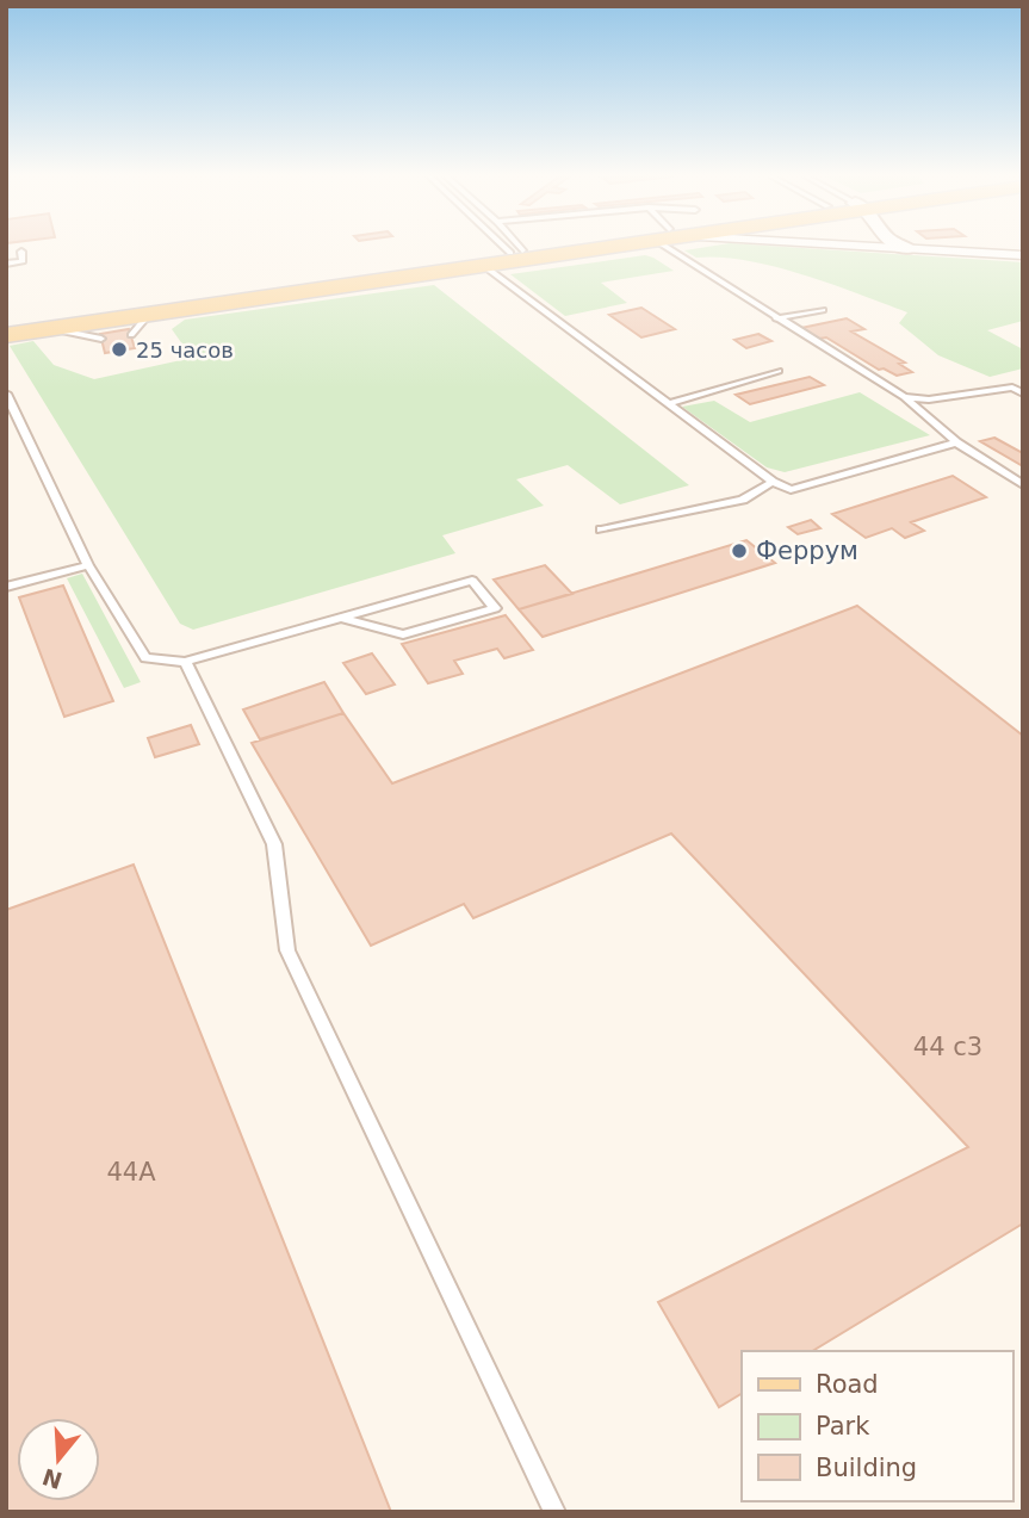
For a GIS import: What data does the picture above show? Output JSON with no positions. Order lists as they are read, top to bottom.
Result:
{
  "places": ["25 часов", "Феррум"],
  "house_numbers": ["44 с3", "44А"],
  "legend": ["Road", "Park", "Building"],
  "north": "bottom"
}
